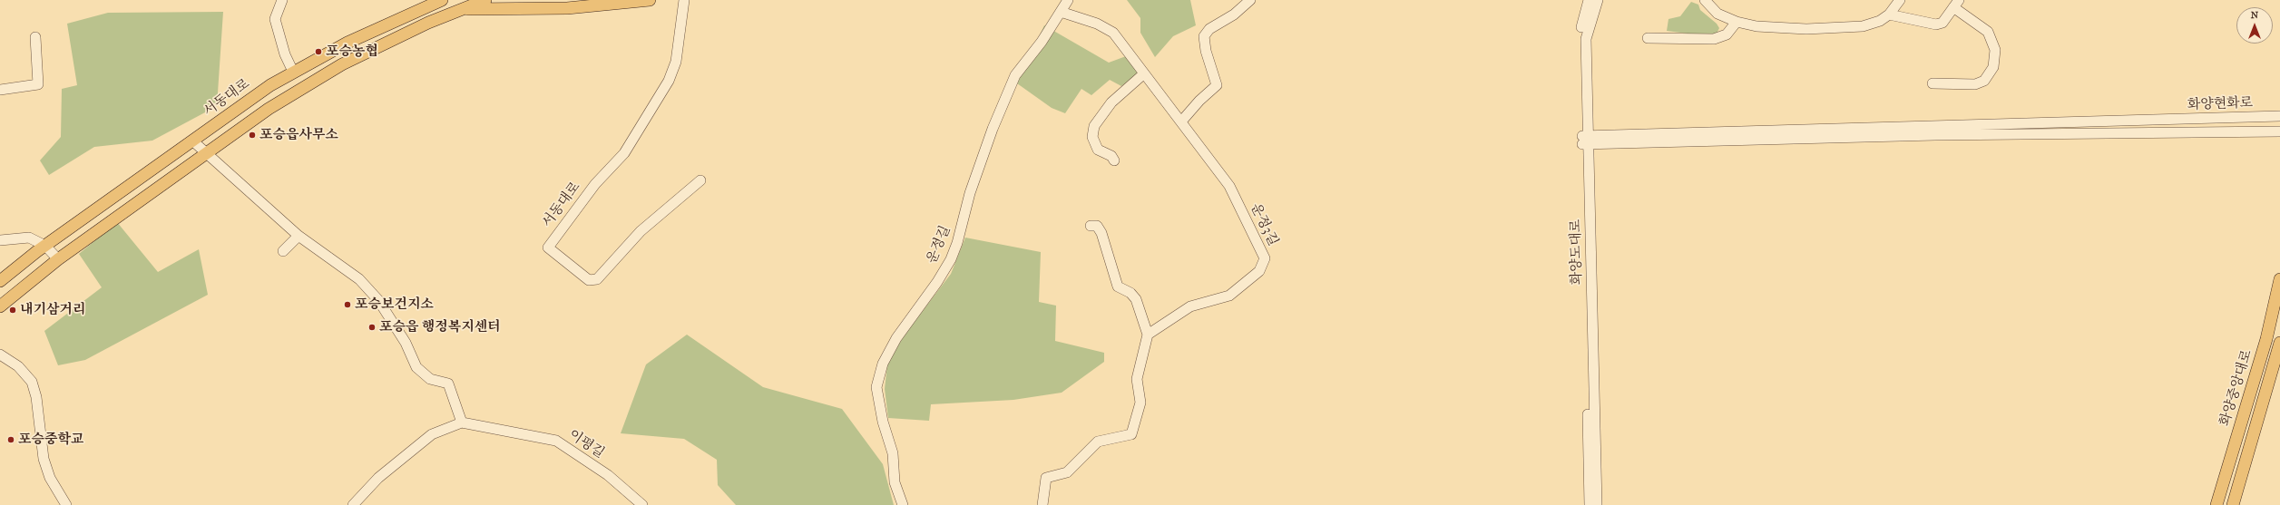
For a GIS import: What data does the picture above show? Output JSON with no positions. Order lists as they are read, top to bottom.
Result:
{
  "streets": {
    "main road": ["서동대로", "화양중앙대로"],
    "street": [
      "화양현화로",
      "운정3길",
      "운정길",
      "화양도대로",
      "이평길"
    ]
  },
  "crossings": [
    ["화양현화로", "화양도대로"],
    ["운정3길", "운정길"]
  ],
  "places": [
    "포승농협",
    "포승읍사무소",
    "포승보건지소",
    "내기삼거리",
    "포승읍 행정복지센터",
    "포승중학교"
  ],
  "north": "top"
}
